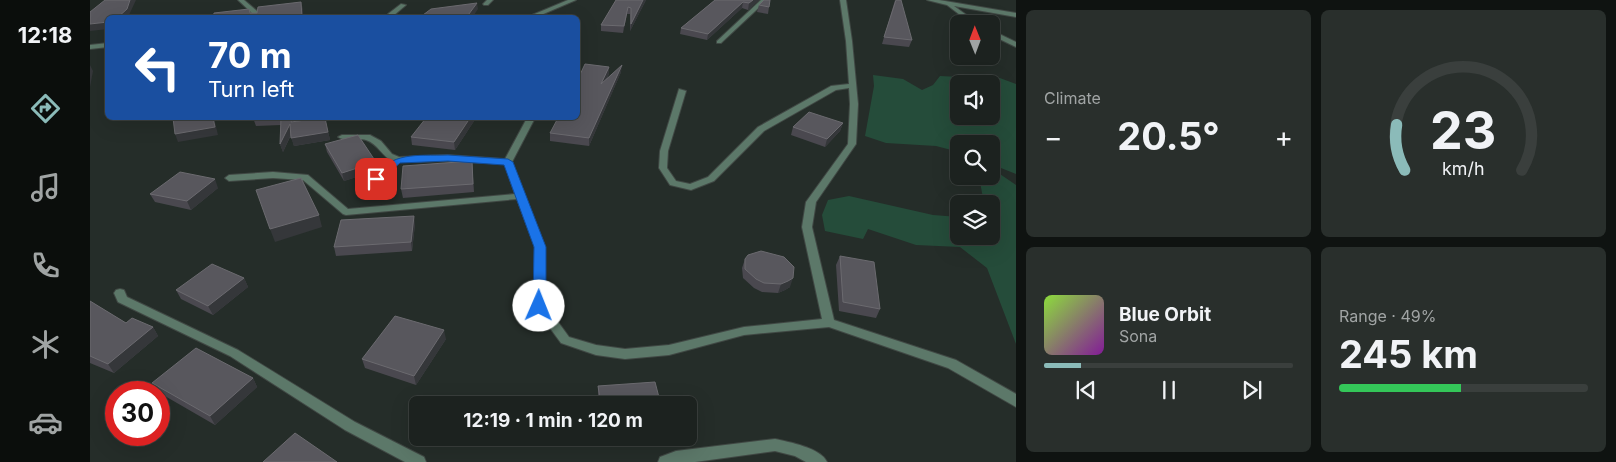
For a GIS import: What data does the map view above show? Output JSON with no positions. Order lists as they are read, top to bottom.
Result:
{
  "north": "top",
  "page": {
    "tabs": "12:18",
    "tile": [
      "Climate",
      ["Range · 49%", "245 km"]
    ],
    "turn": ["70 m", "Turn left"],
    "heat": ["−", "20.5°", "+"],
    "song": ["Blue Orbit", "Sona"],
    "limit": "30",
    "trip": "12:19 · 1 min · 120 m",
    "gauge": ["23", "km/h"]
  }
}
